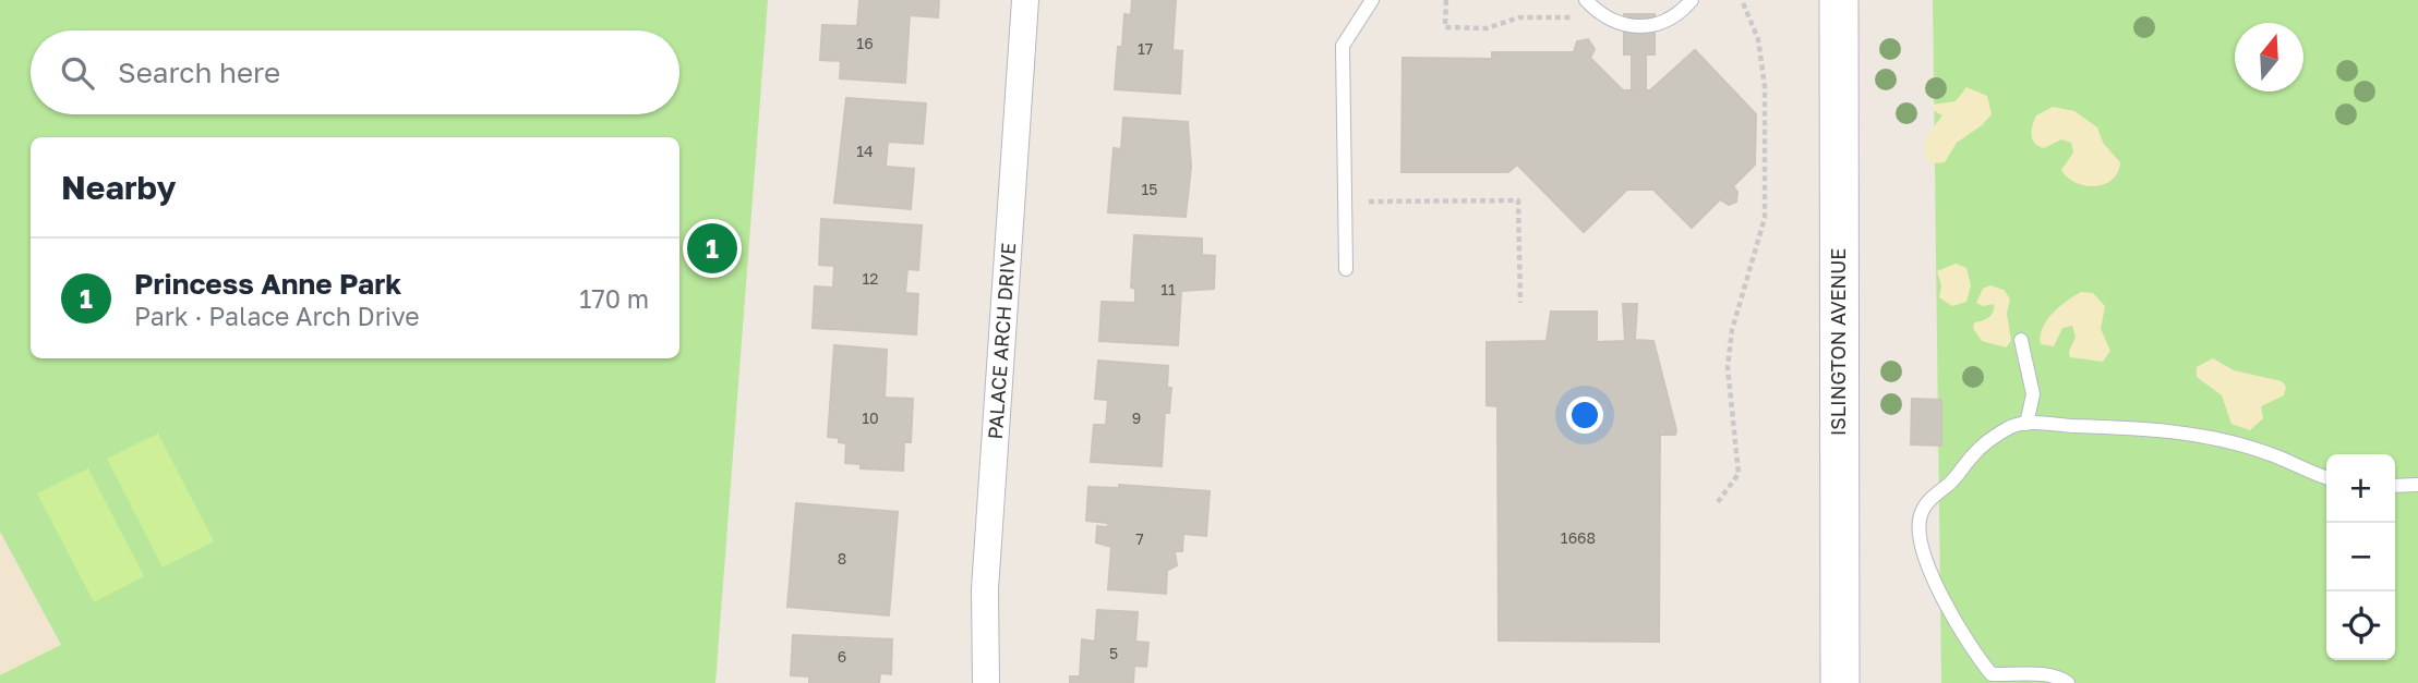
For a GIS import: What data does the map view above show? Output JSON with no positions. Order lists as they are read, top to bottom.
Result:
{
  "streets": {
    "main road": ["ISLINGTON AVENUE"],
    "street": ["PALACE ARCH DRIVE"]
  },
  "house_numbers": [
    "16",
    "17",
    "14",
    "15",
    "12",
    "11",
    "10",
    "9",
    "1668",
    "7",
    "8",
    "5",
    "6"
  ],
  "north": "top",
  "page": {
    "search": "Search here",
    "heading": "Nearby",
    "pins": "1",
    "list": [
      {
        "mark": "1",
        "name": "Princess Anne Park",
        "note": "Park · Palace Arch Drive",
        "value": "170 m"
      }
    ],
    "map_buttons": ["+", "−"]
  }
}
